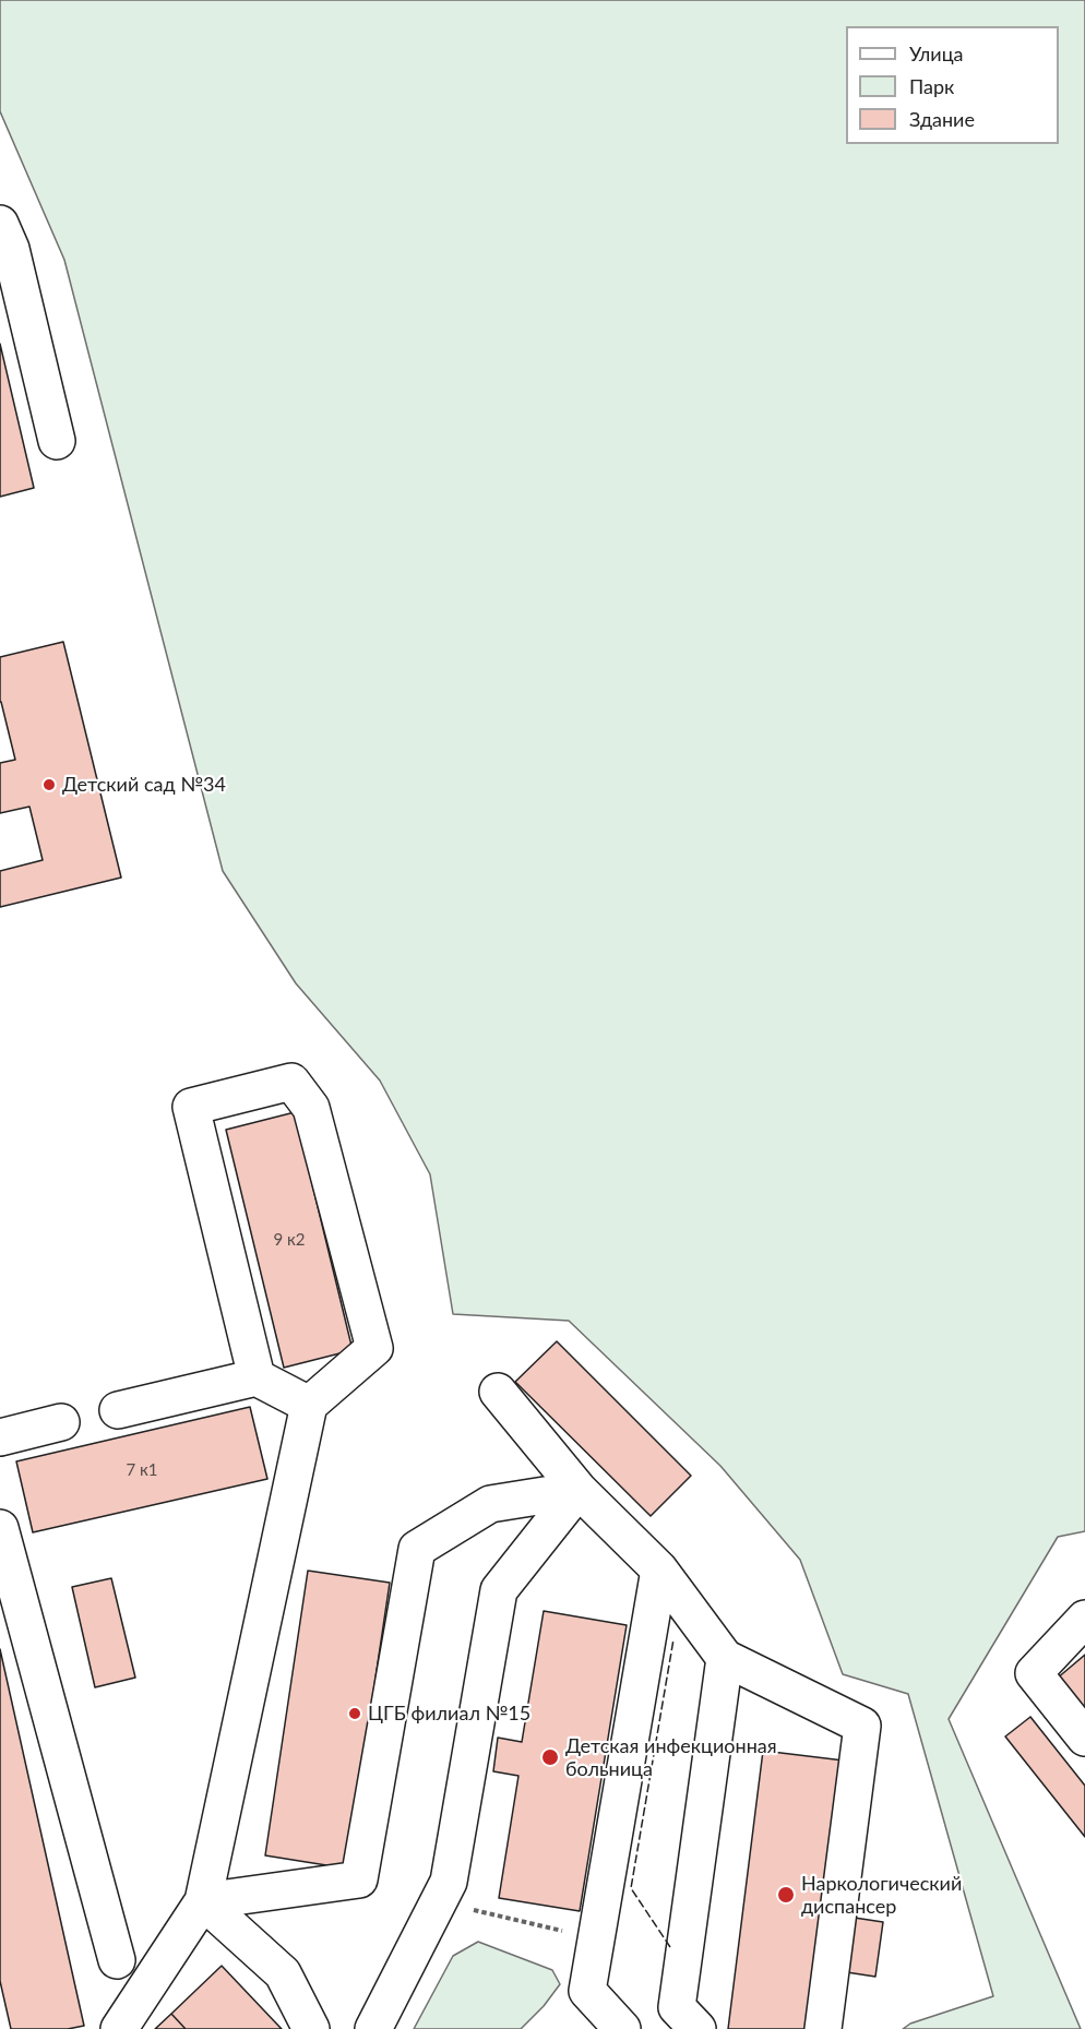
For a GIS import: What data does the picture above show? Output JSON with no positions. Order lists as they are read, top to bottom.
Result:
{
  "places": [
    "Детский сад №34",
    "ЦГБ филиал №15",
    "Детская инфекционная больница",
    "Наркологический диспансер"
  ],
  "house_numbers": ["9 к2", "7 к1"],
  "legend": ["Улица", "Парк", "Здание"]
}
